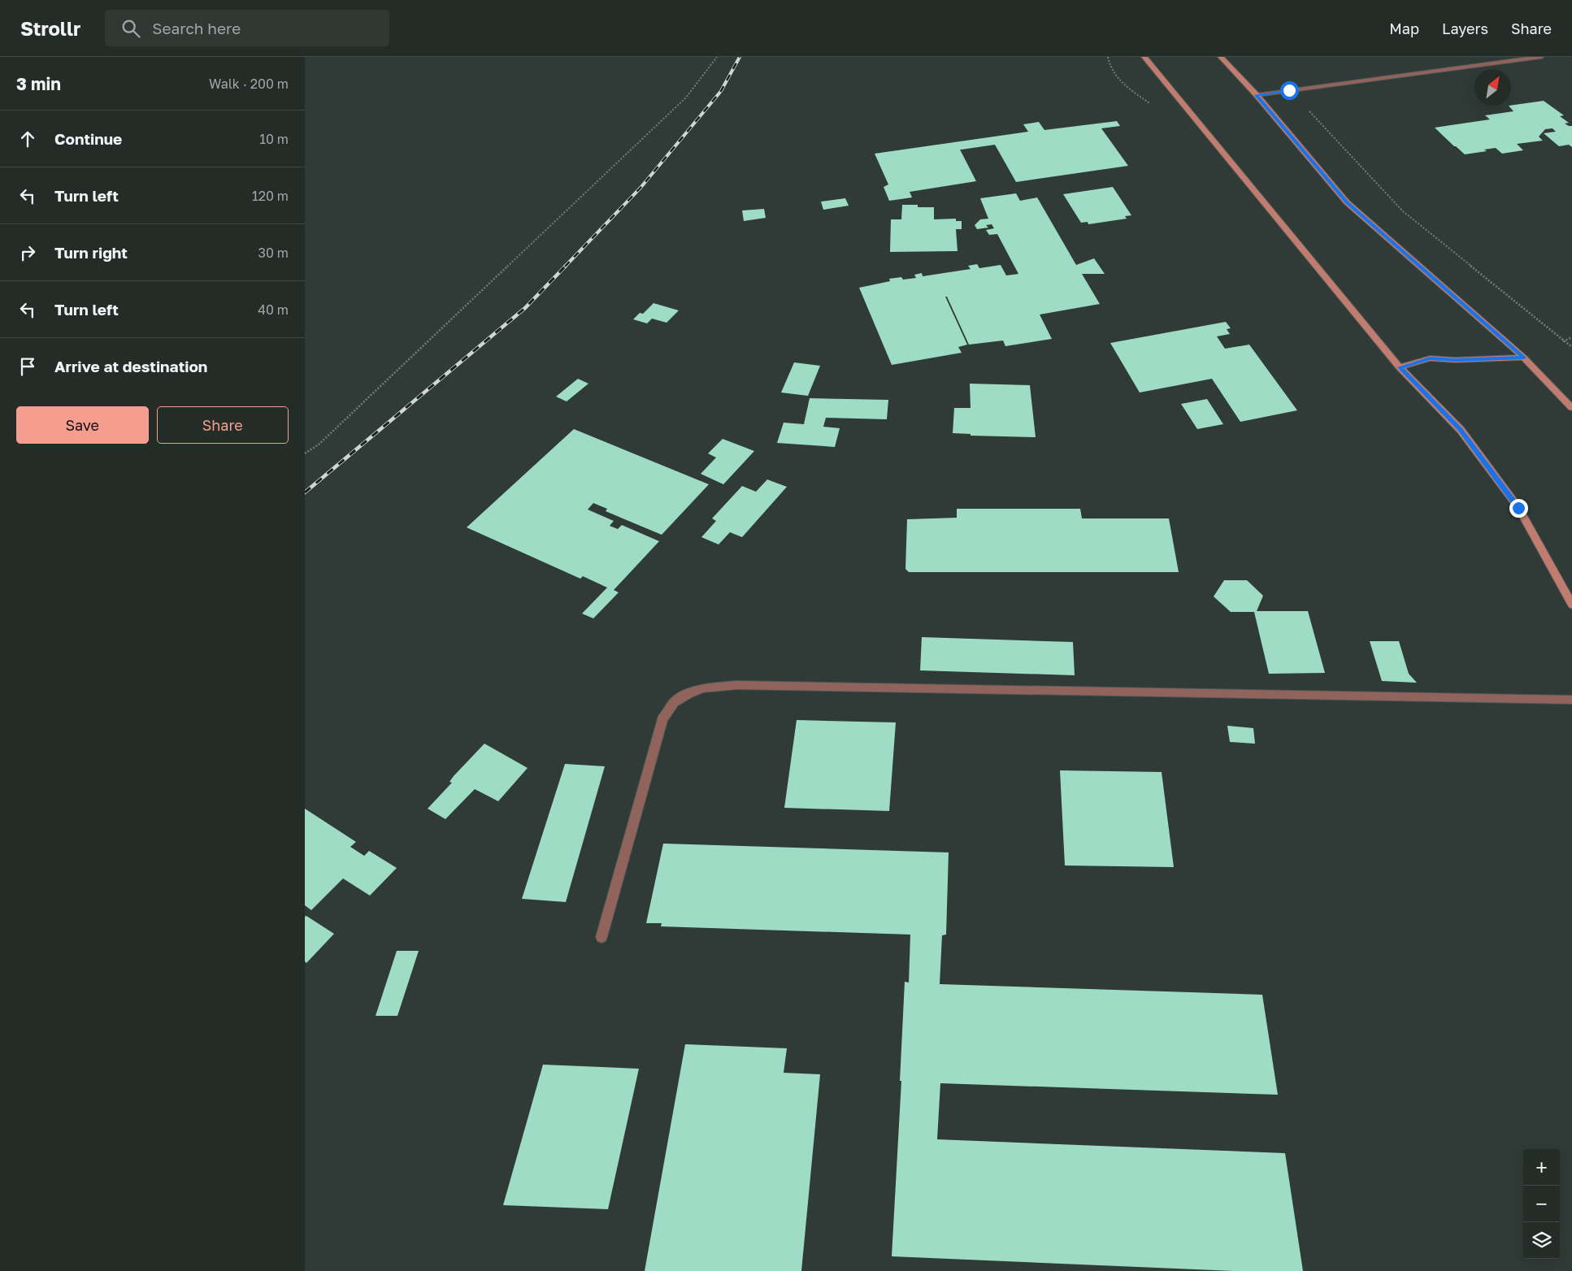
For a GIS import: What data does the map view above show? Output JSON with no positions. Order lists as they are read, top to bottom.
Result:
{
  "north": "top right",
  "page": {
    "header": "Strollr",
    "search": "Search here",
    "nav": ["Map", "Layers", "Share"],
    "heading": ["3 min", "Walk · 200 m"],
    "list": [
      ["Continue", "10 m"],
      ["Turn left", "120 m"],
      ["Turn right", "30 m"],
      ["Turn left", "40 m"],
      "Arrive at destination"
    ],
    "buttons": ["Save", "Share"],
    "map_buttons": ["+", "−"]
  }
}
